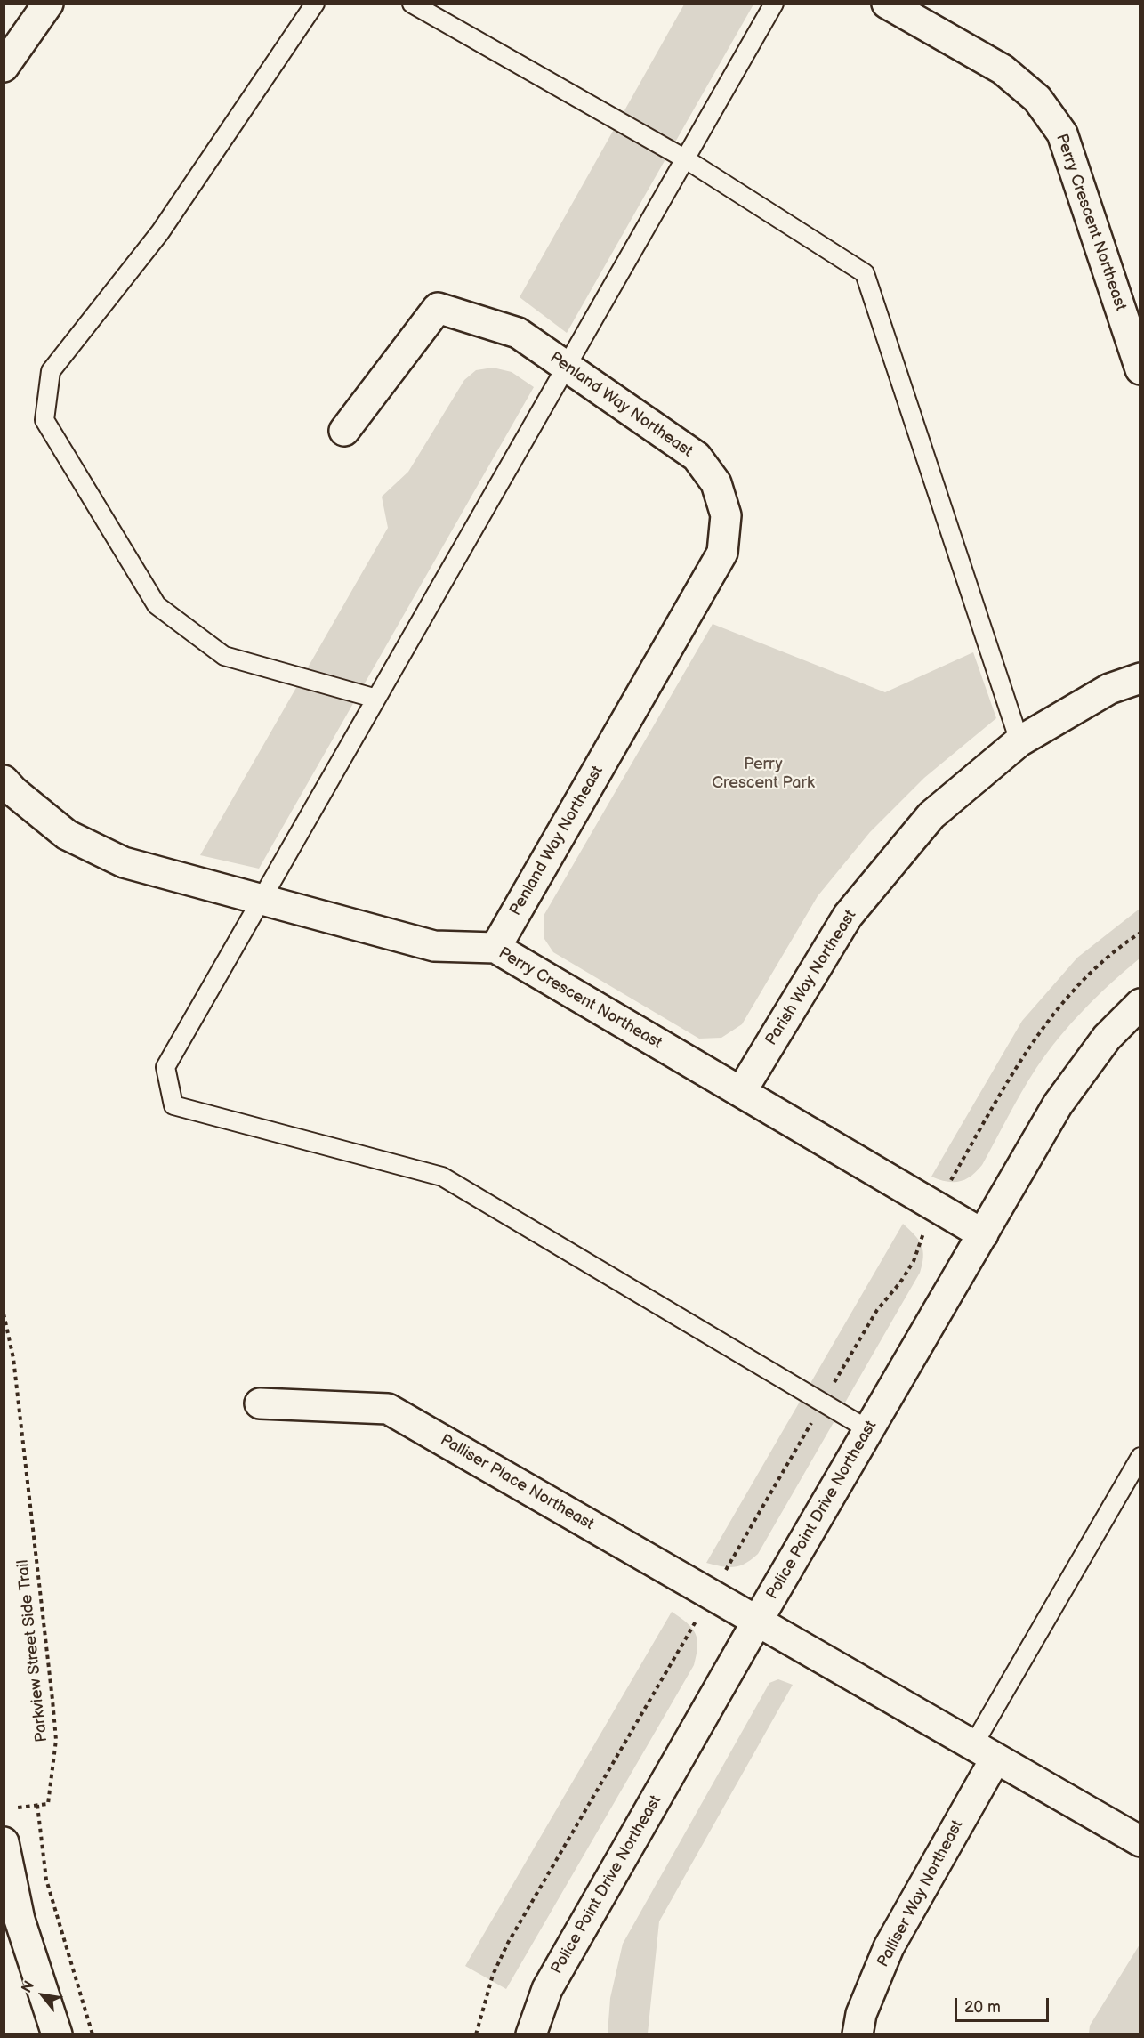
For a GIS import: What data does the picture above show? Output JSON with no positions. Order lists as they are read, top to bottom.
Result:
{
  "streets": {
    "street": [
      "Perry Crescent Northeast",
      "Penland Way Northeast",
      "Parish Way Northeast",
      "Palliser Place Northeast",
      "Police Point Drive Northeast",
      "Palliser Way Northeast"
    ],
    "path": ["Parkview Street Side Trail"]
  },
  "crossings": [
    ["Perry Crescent Northeast", "Penland Way Northeast"],
    ["Perry Crescent Northeast", "Parish Way Northeast"],
    ["Perry Crescent Northeast", "Police Point Drive Northeast"],
    ["Palliser Place Northeast", "Police Point Drive Northeast"]
  ],
  "parks": ["Perry Crescent Park"],
  "scale_bar": "20 m",
  "north": "top left"
}
